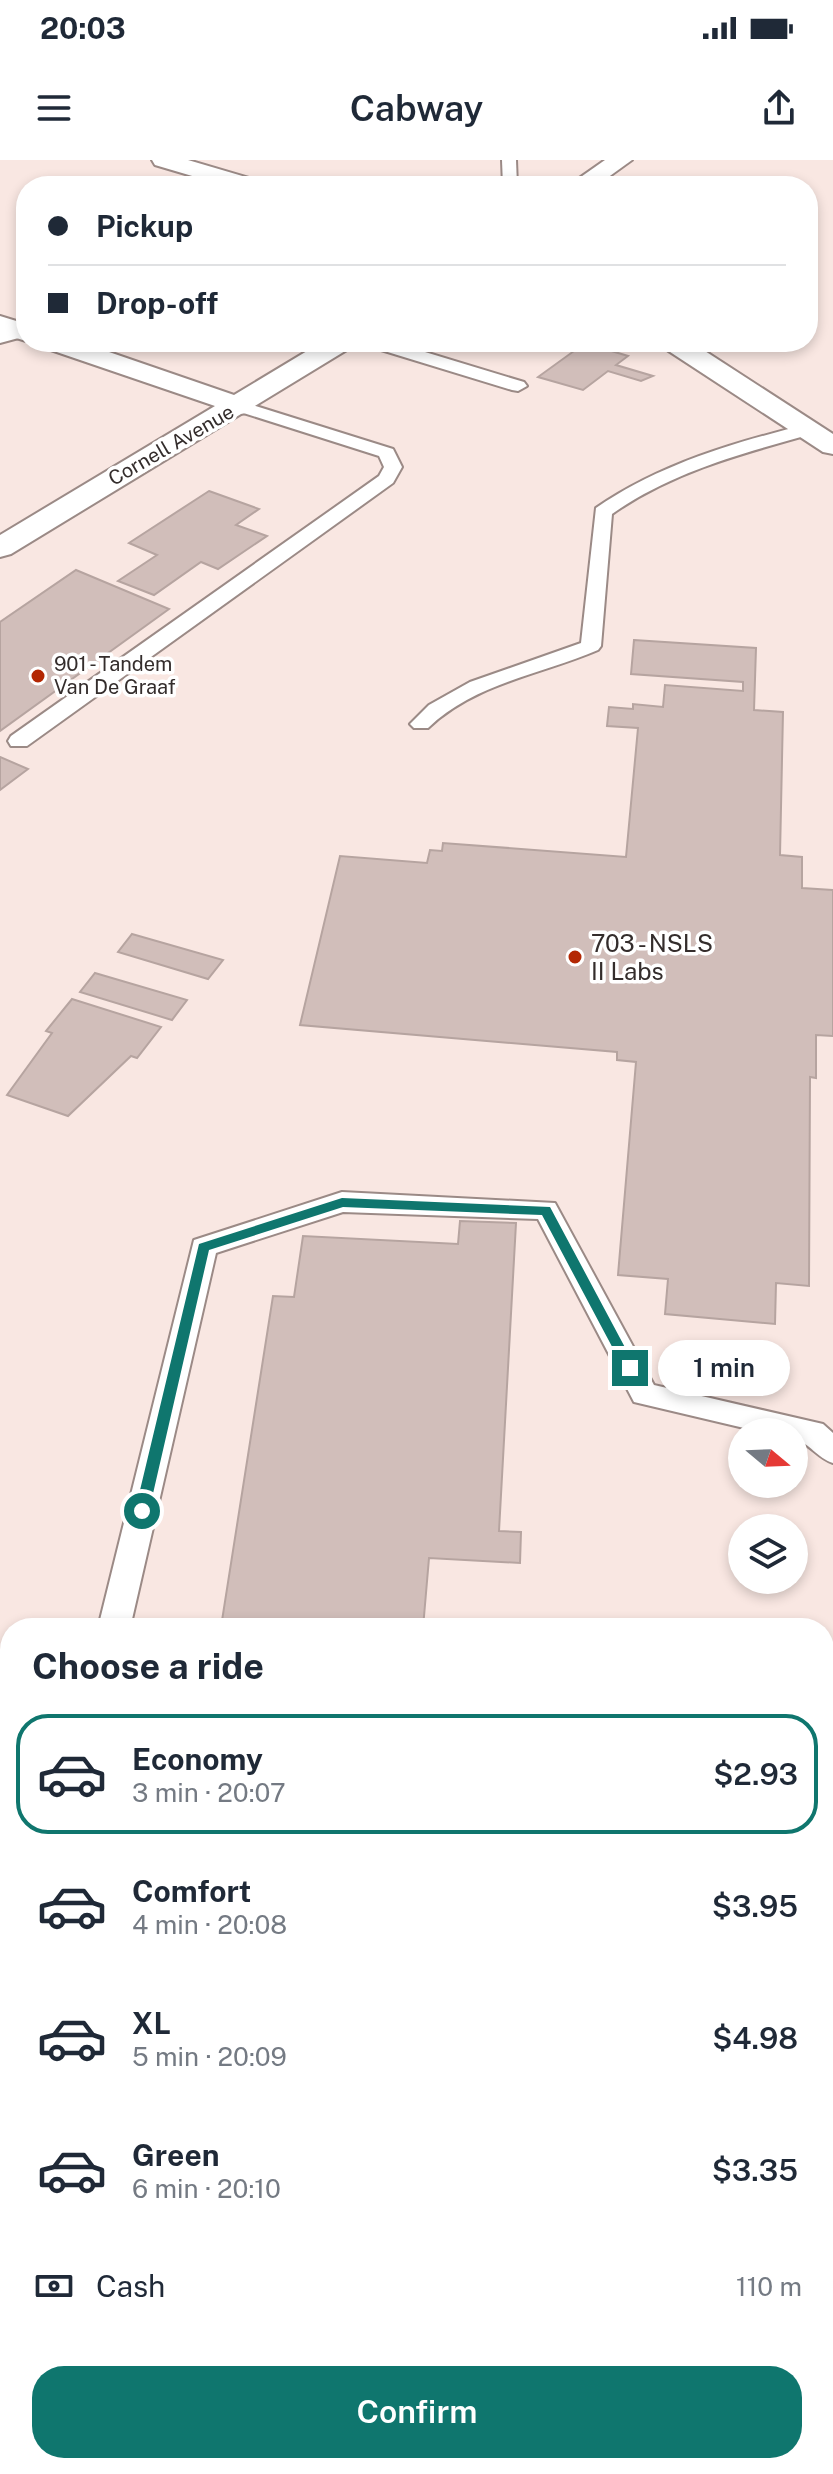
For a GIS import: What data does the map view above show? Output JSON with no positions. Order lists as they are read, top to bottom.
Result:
{
  "streets": {
    "street": ["Cornell Avenue"]
  },
  "places": ["901 - Tandem Van De Graaf", "703 - NSLS II Labs"],
  "north": "right",
  "page": {
    "status": "20:03",
    "header": "Cabway",
    "banner": ["Pickup", "Drop-off"],
    "bubble": "1 min",
    "heading": "Choose a ride",
    "list": [
      {
        "name": "Economy",
        "note": "3 min · 20:07",
        "value": "$2.93"
      },
      {
        "name": "Comfort",
        "note": "4 min · 20:08",
        "value": "$3.95"
      },
      {
        "name": "XL",
        "note": "5 min · 20:09",
        "value": "$4.98"
      },
      {
        "name": "Green",
        "note": "6 min · 20:10",
        "value": "$3.35"
      }
    ],
    "pay": ["Cash", "110 m"],
    "buttons": "Confirm"
  }
}
